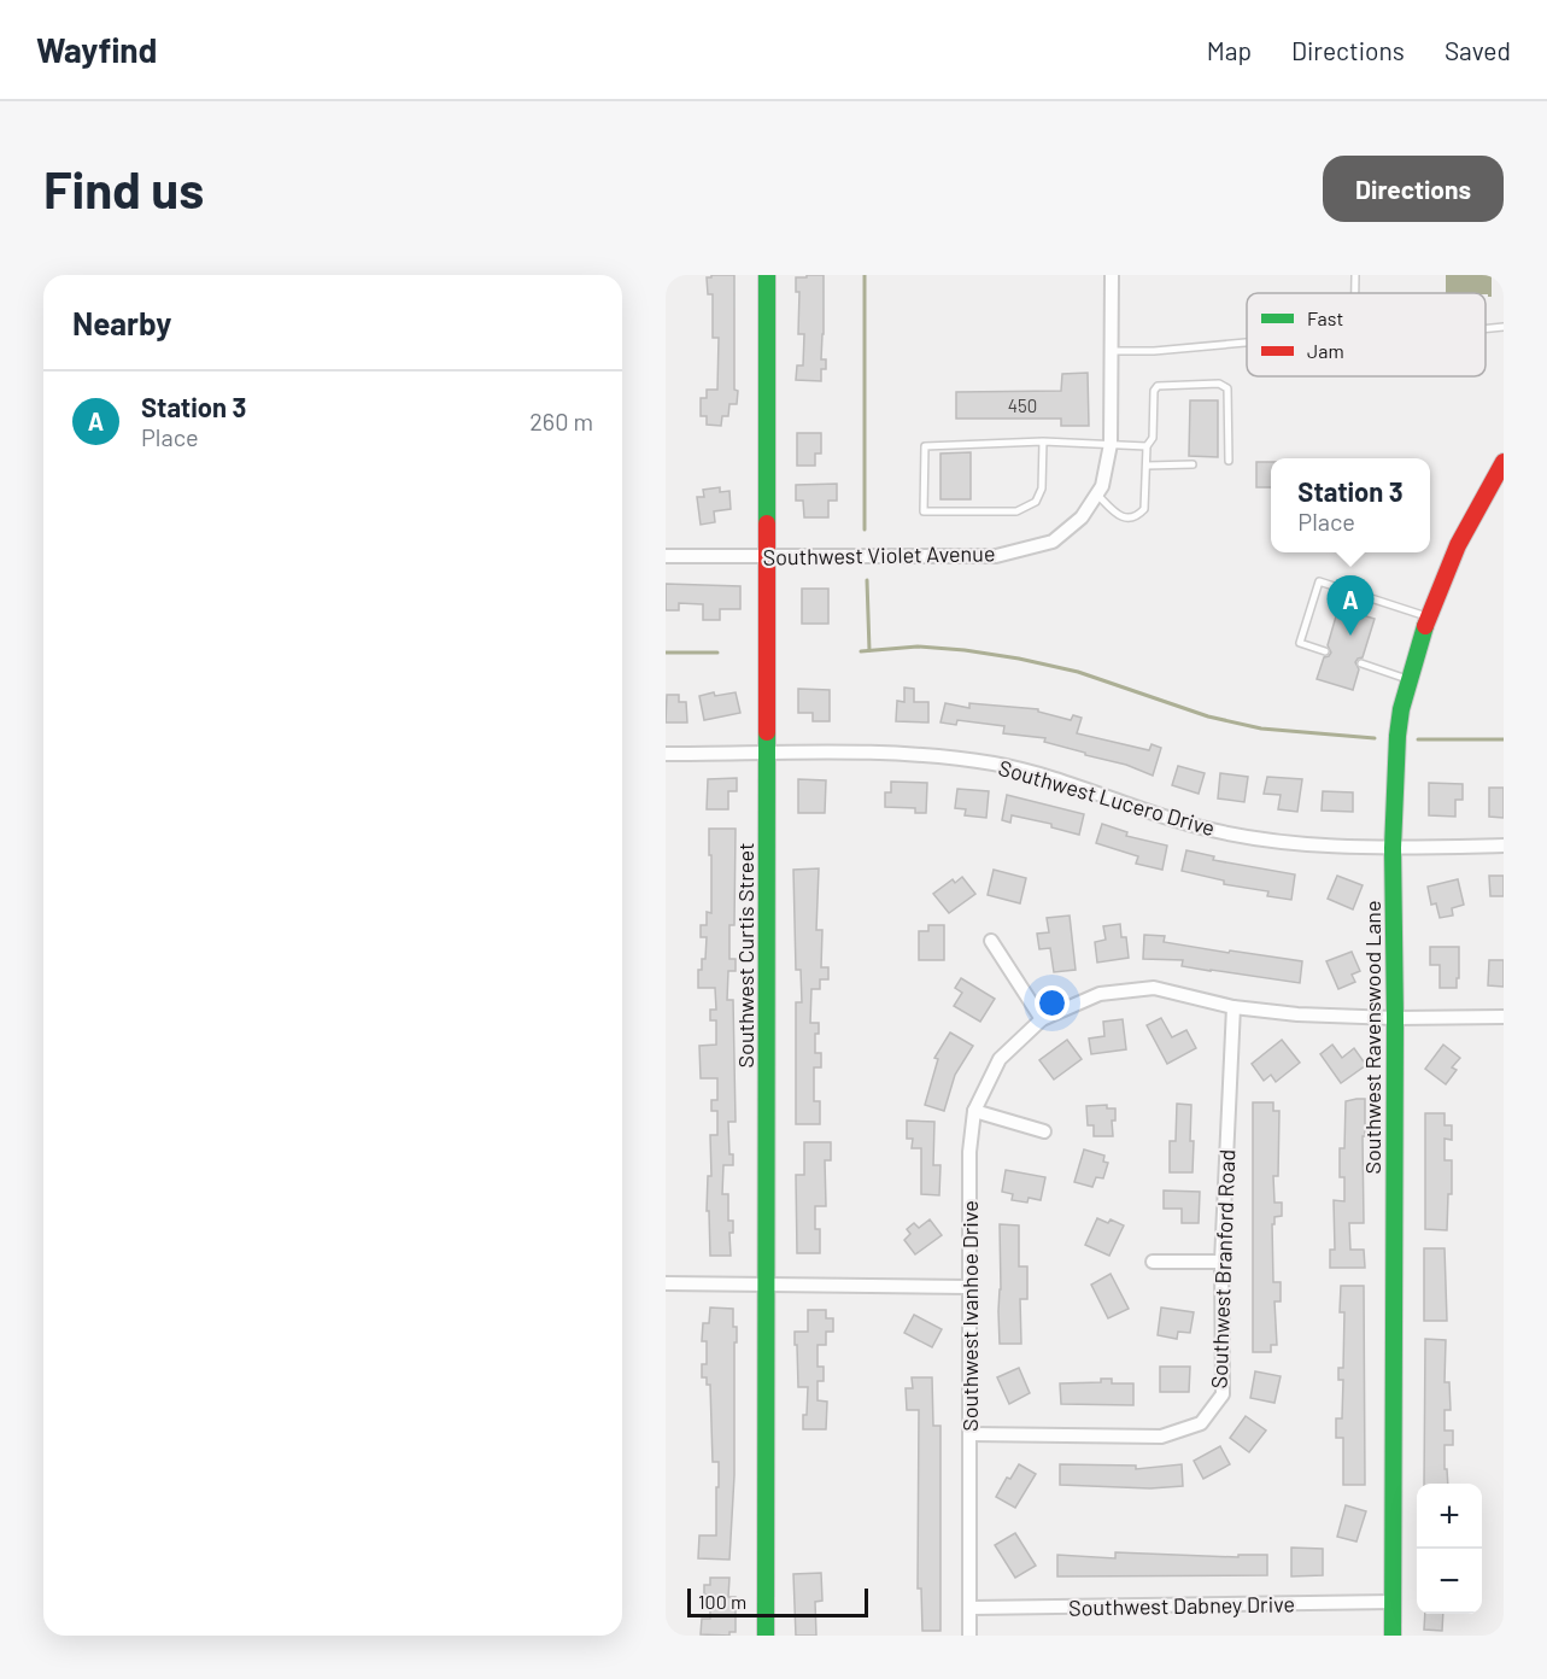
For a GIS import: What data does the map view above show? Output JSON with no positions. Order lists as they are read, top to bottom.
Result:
{
  "streets": {
    "street": [
      "Southwest Violet Avenue",
      "Southwest Lucero Drive",
      "Southwest Curtis Street",
      "Southwest Ravenswood Lane",
      "Southwest Branford Road",
      "Southwest Ivanhoe Drive",
      "Southwest Dabney Drive"
    ]
  },
  "crossings": [
    ["Southwest Violet Avenue", "Southwest Curtis Street"],
    ["Southwest Lucero Drive", "Southwest Curtis Street"],
    ["Southwest Lucero Drive", "Southwest Ravenswood Lane"],
    ["Southwest Ravenswood Lane", "Southwest Ivanhoe Drive"],
    ["Southwest Ravenswood Lane", "Southwest Dabney Drive"],
    ["Southwest Branford Road", "Southwest Ivanhoe Drive"],
    ["Southwest Ivanhoe Drive", "Southwest Dabney Drive"]
  ],
  "house_numbers": ["450"],
  "legend": ["Fast", "Jam"],
  "scale_bar": "100 m",
  "page": {
    "header": "Wayfind",
    "nav": ["Map", "Directions", "Saved"],
    "buttons": "Directions",
    "title": "Find us",
    "heading": "Nearby",
    "list": [
      {
        "mark": "A",
        "name": "Station 3",
        "note": "Place",
        "value": "260 m"
      }
    ],
    "popup": ["Station 3", "Place"],
    "pins": "A",
    "map_buttons": ["+", "−"],
    "scale": "100 m"
  }
}
